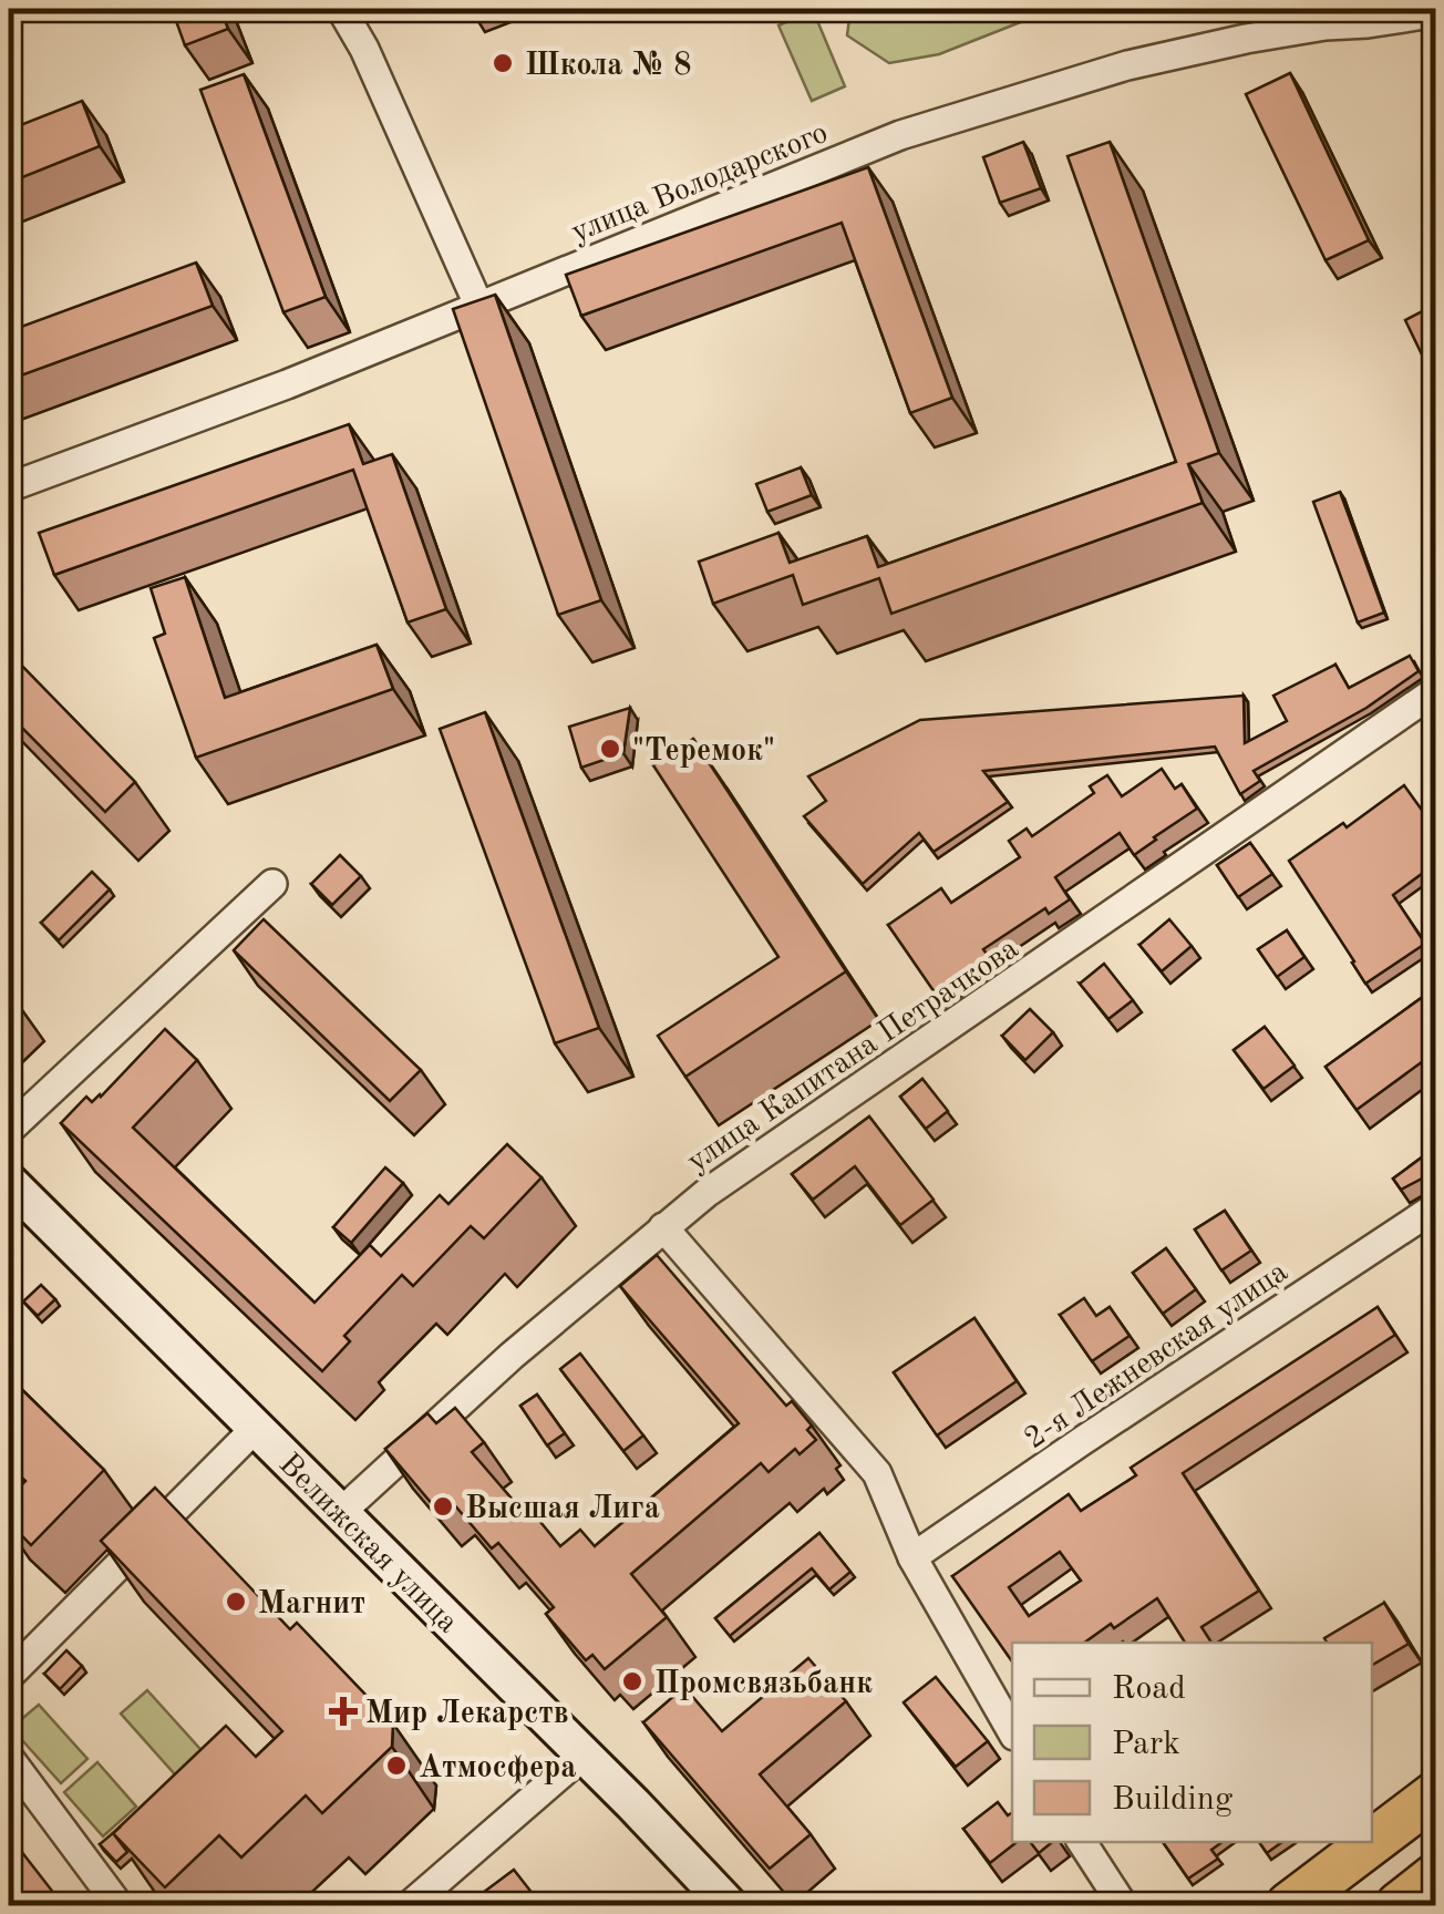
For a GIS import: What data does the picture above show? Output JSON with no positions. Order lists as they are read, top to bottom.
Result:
{
  "streets": {
    "main road": ["Велижская улица"],
    "street": ["улица Володарского", "улица Капитана Петрачкова", "2-я Лежневская улица"]
  },
  "crossings": [
    ["улица Капитана Петрачкова", "Велижская улица"]
  ],
  "places": {
    "other": [
      "Школа № 8",
      "\"Теремок\"",
      "Высшая Лига",
      "Магнит",
      "Промсвязьбанк",
      "Атмосфера"
    ],
    "health": ["Мир Лекарств"]
  },
  "legend": ["Road", "Park", "Building"]
}
